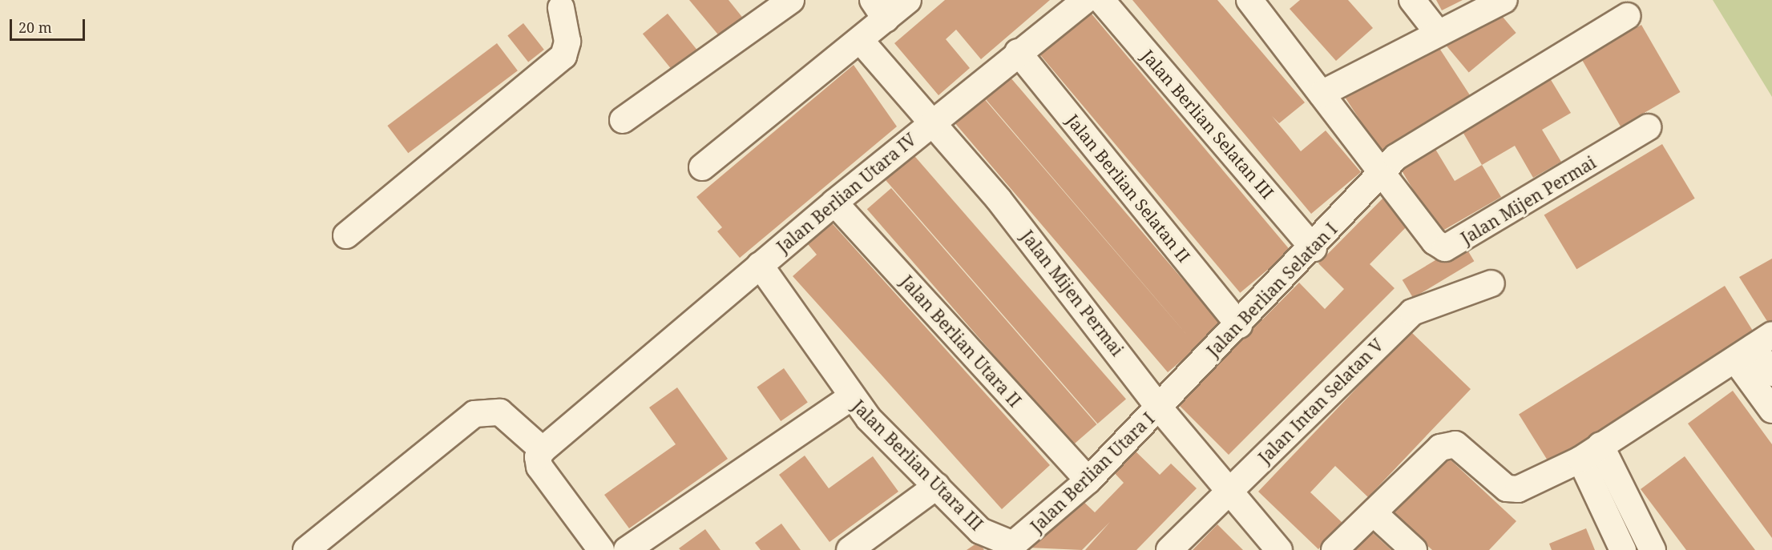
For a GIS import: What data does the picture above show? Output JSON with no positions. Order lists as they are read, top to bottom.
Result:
{
  "streets": {
    "street": [
      "Jalan Berlian Selatan III",
      "Jalan Berlian Selatan II",
      "Jalan Berlian Utara IV",
      "Jalan Mijen Permai",
      "Jalan Berlian Selatan I",
      "Jalan Berlian Utara II",
      "Jalan Intan Selatan V",
      "Jalan Berlian Utara III",
      "Jalan Berlian Utara I"
    ]
  },
  "crossings": [
    ["Jalan Berlian Selatan III", "Jalan Berlian Selatan I"],
    ["Jalan Berlian Selatan II", "Jalan Berlian Utara IV"],
    ["Jalan Berlian Selatan II", "Jalan Berlian Selatan I"],
    ["Jalan Berlian Utara IV", "Jalan Mijen Permai"],
    ["Jalan Berlian Utara IV", "Jalan Berlian Utara II"],
    ["Jalan Berlian Utara IV", "Jalan Berlian Utara III"],
    ["Jalan Mijen Permai", "Jalan Berlian Selatan I"],
    ["Jalan Mijen Permai", "Jalan Intan Selatan V"],
    ["Jalan Mijen Permai", "Jalan Berlian Utara I"],
    ["Jalan Berlian Selatan I", "Jalan Berlian Utara I"],
    ["Jalan Berlian Utara II", "Jalan Berlian Utara I"],
    ["Jalan Berlian Utara III", "Jalan Berlian Utara I"]
  ],
  "scale_bar": "20 m"
}
